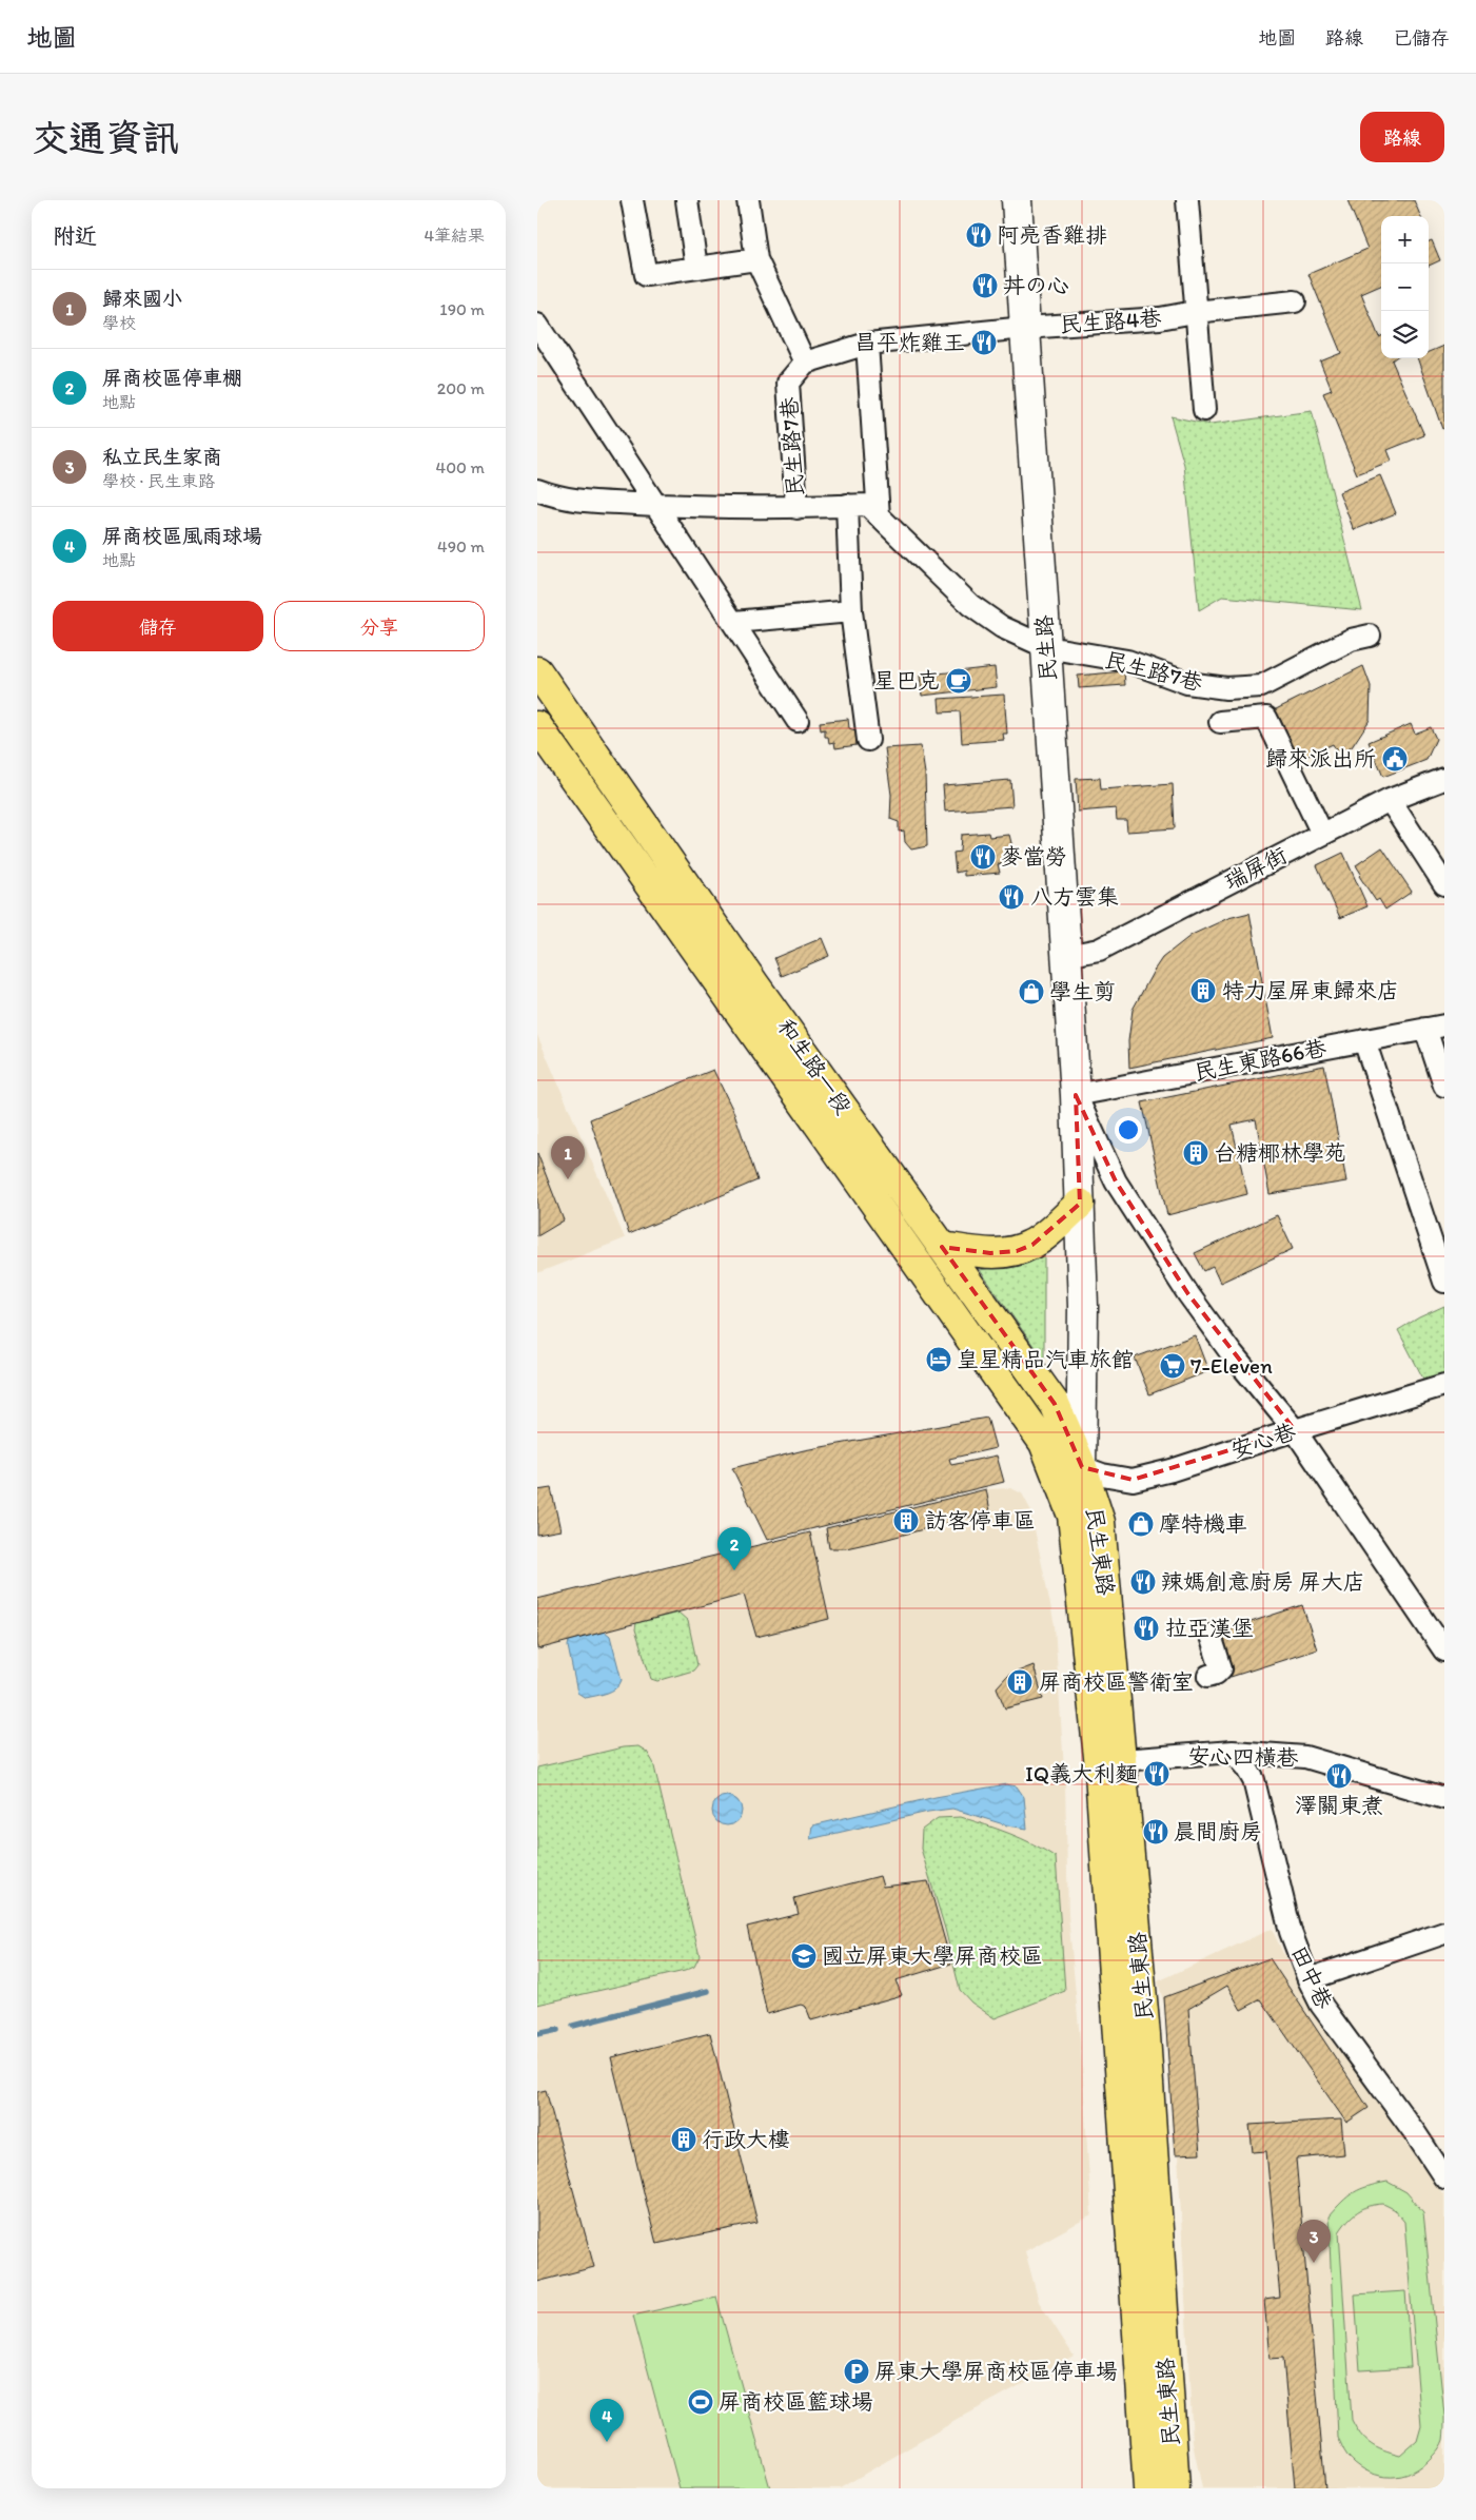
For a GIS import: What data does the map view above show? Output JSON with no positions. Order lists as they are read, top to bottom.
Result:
{
  "streets": {
    "main road": ["和生路一段", "民生東路"],
    "street": [
      "民生路4巷",
      "民生路7巷",
      "民生路",
      "瑞屏街",
      "民生東路66巷",
      "安心巷",
      "安心四橫巷",
      "田中巷"
    ]
  },
  "crossings": [
    ["民生路4巷", "民生路"],
    ["民生路7巷", "民生路"],
    ["民生路", "瑞屏街"],
    ["民生路", "民生東路66巷"],
    ["民生路", "民生東路"],
    ["民生東路66巷", "民生東路"],
    ["和生路一段", "安心巷"],
    ["和生路一段", "民生東路"],
    ["安心巷", "民生東路"],
    ["民生東路", "安心四橫巷"],
    ["安心四橫巷", "田中巷"]
  ],
  "places": {
    "restaurant": [
      "阿亮香雞排",
      "丼の心",
      "昌平炸雞王",
      "麥當勞",
      "八方雲集",
      "辣媽創意廚房 屏大店",
      "拉亞漢堡",
      "IQ義大利麵",
      "澤關東煮",
      "晨間廚房"
    ],
    "cafe": ["星巴克"],
    "public building": ["歸來派出所"],
    "building": [
      "特力屋屏東歸來店",
      "台糖椰林學苑",
      "訪客停車區",
      "屏商校區警衛室",
      "行政大樓"
    ],
    "shop": ["學生剪", "摩特機車"],
    "hotel": ["皇星精品汽車旅館"],
    "supermarket": ["7-Eleven"],
    "school or university": ["國立屏東大學屏商校區"],
    "parking": ["屏東大學屏商校區停車場"],
    "sports": ["屏商校區籃球場"]
  },
  "page": {
    "header": "地圖",
    "nav": ["地圖", "路線", "已儲存"],
    "buttons": [
      "路線",
      ["儲存", "分享"]
    ],
    "title": "交通資訊",
    "heading": ["附近", "4筆結果"],
    "map_buttons": ["+", "−"],
    "list": [
      {
        "mark": "1",
        "name": "歸來國小",
        "note": "學校",
        "value": "190 m"
      },
      {
        "mark": "2",
        "name": "屏商校區停車棚",
        "note": "地點",
        "value": "200 m"
      },
      {
        "mark": "3",
        "name": "私立民生家商",
        "note": "學校 · 民生東路",
        "value": "400 m"
      },
      {
        "mark": "4",
        "name": "屏商校區風雨球場",
        "note": "地點",
        "value": "490 m"
      }
    ],
    "pins": [
      "1",
      "2",
      "3",
      "4"
    ]
  }
}
